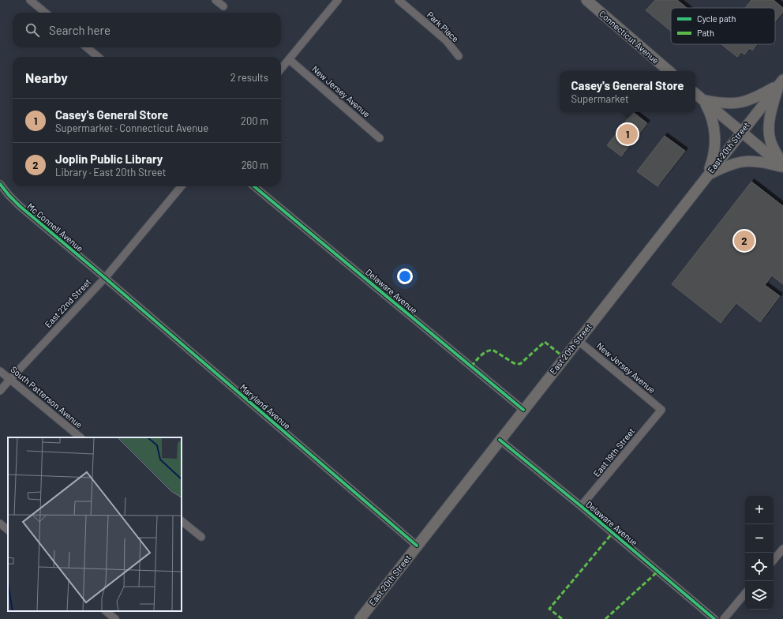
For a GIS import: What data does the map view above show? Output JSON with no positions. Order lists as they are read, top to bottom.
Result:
{
  "streets": {
    "main road": ["Connecticut Avenue", "East 20th Street"],
    "street": [
      "Park Place",
      "New Jersey Avenue",
      "Mc Connell Avenue",
      "Delaware Avenue",
      "East 22nd Street",
      "South Patterson Avenue",
      "Maryland Avenue",
      "East 19th Street"
    ]
  },
  "crossings": [
    ["New Jersey Avenue", "East 20th Street"],
    ["New Jersey Avenue", "East 19th Street"],
    ["East 20th Street", "Delaware Avenue"],
    ["East 20th Street", "Maryland Avenue"],
    ["Mc Connell Avenue", "East 22nd Street"],
    ["Mc Connell Avenue", "Maryland Avenue"],
    ["Delaware Avenue", "East 19th Street"],
    ["East 22nd Street", "South Patterson Avenue"],
    ["East 22nd Street", "Maryland Avenue"]
  ],
  "legend": ["Cycle path", "Path"],
  "page": {
    "search": "Search here",
    "heading": ["Nearby", "2 results"],
    "popup": ["Casey's General Store", "Supermarket"],
    "list": [
      {
        "mark": "1",
        "name": "Casey's General Store",
        "note": "Supermarket · Connecticut Avenue",
        "value": "200 m"
      },
      {
        "mark": "2",
        "name": "Joplin Public Library",
        "note": "Library · East 20th Street",
        "value": "260 m"
      }
    ],
    "pins": ["1", "2"],
    "map_buttons": ["+", "−"]
  }
}
